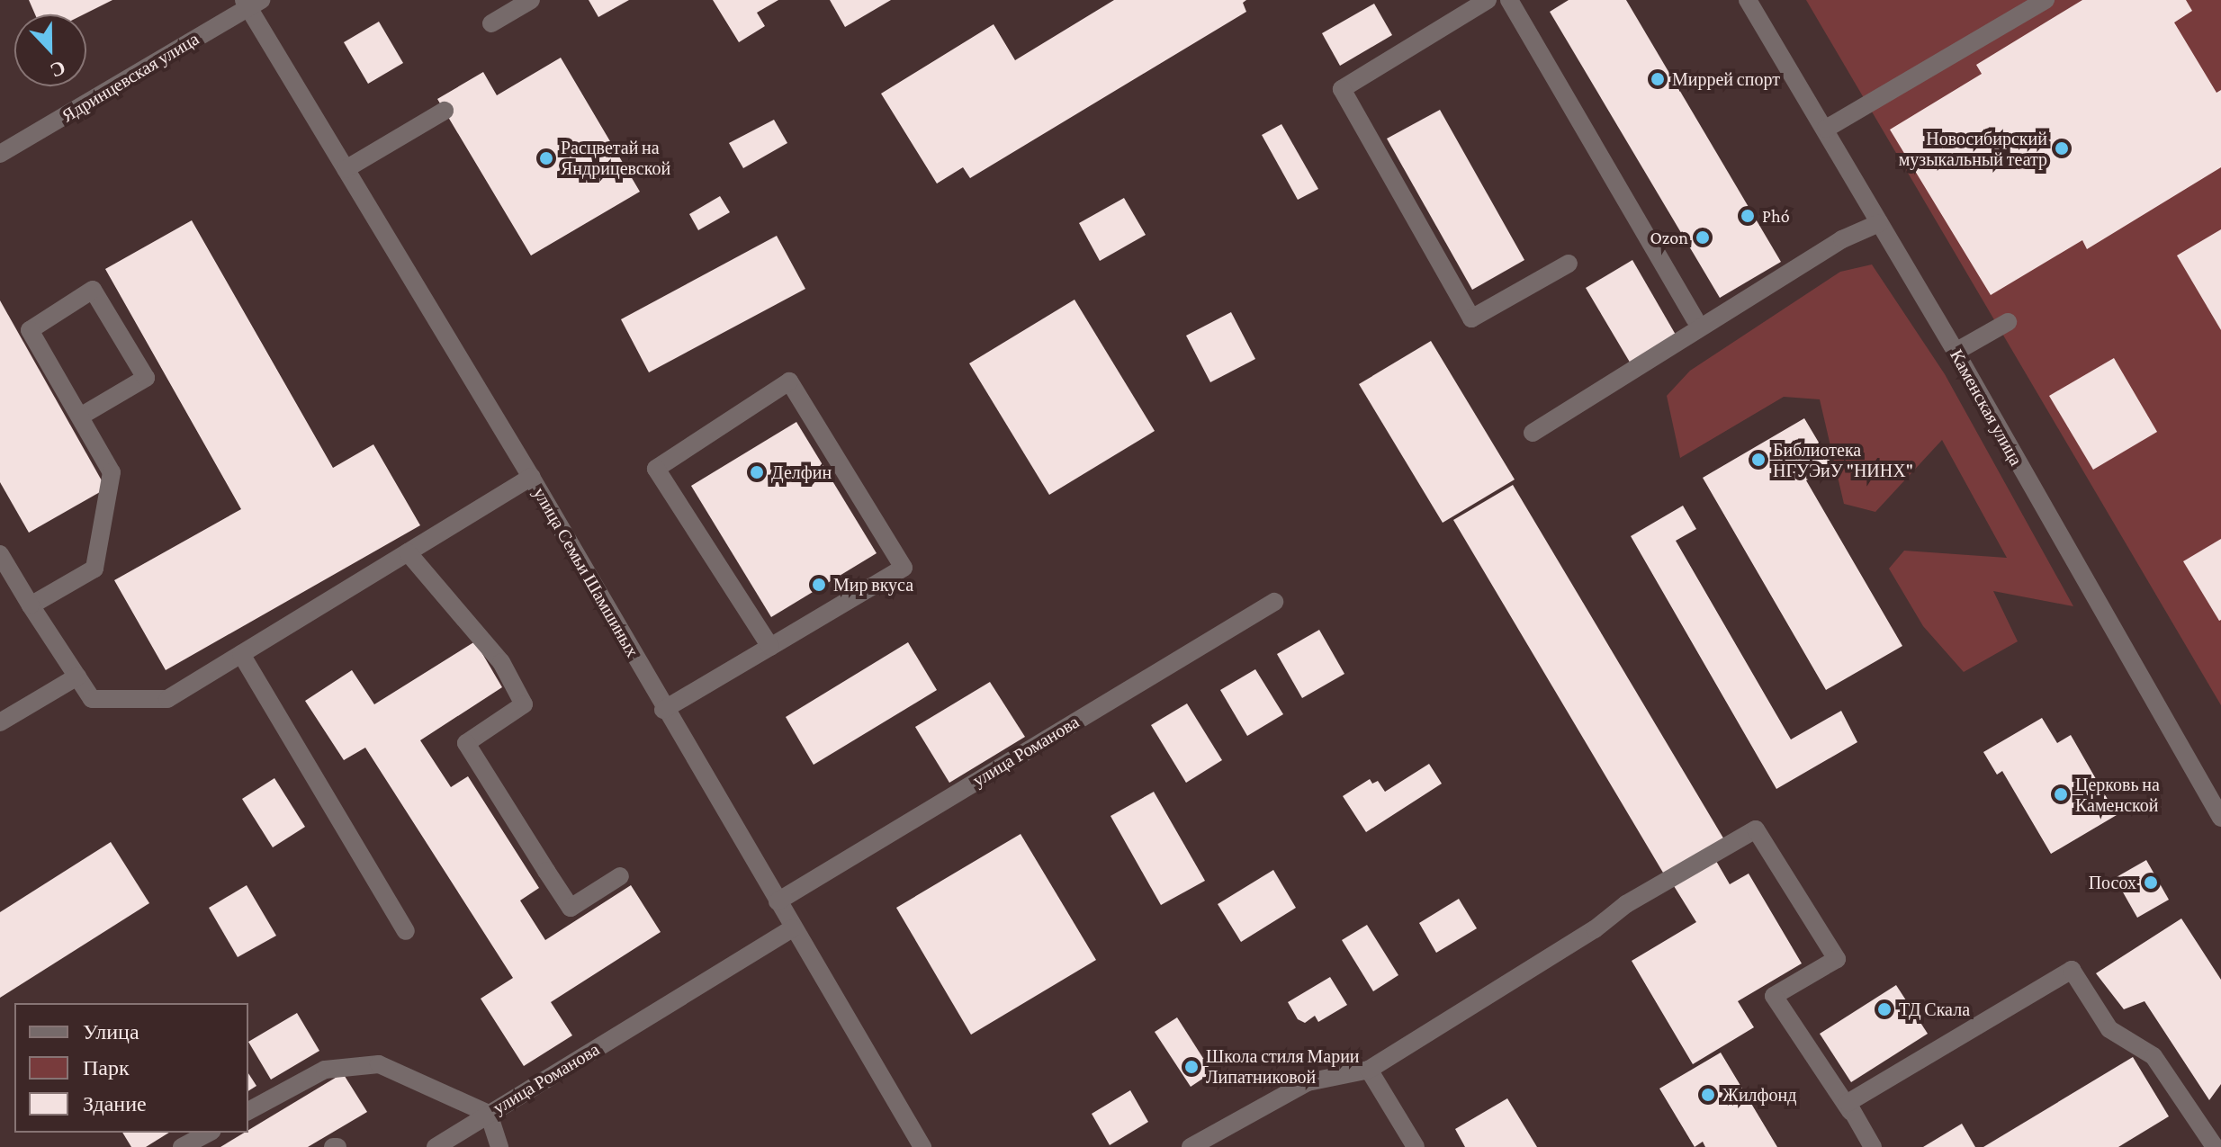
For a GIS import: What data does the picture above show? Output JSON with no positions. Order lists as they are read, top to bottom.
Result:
{
  "streets": {
    "street": [
      "Ядринцевская улица",
      "Каменская улица",
      "улица Семьи Шамшиных",
      "улица Романова"
    ]
  },
  "crossings": [
    ["Ядринцевская улица", "улица Семьи Шамшиных"],
    ["улица Семьи Шамшиных", "улица Романова"]
  ],
  "places": [
    "Миррей спорт",
    "Новосибирский музыкальный театр",
    "Расцветай на Яндрицевской",
    "Phó",
    "Ozon",
    "Библиотека НГУЭиУ \"НИНХ\"",
    "Делфин",
    "Мир вкуса",
    "Церковь на Каменской",
    "Посох",
    "ТД Скала",
    "Школа стиля Марии Липатниковой",
    "Жилфонд"
  ],
  "legend": ["Улица", "Парк", "Здание"],
  "north": "bottom"
}
